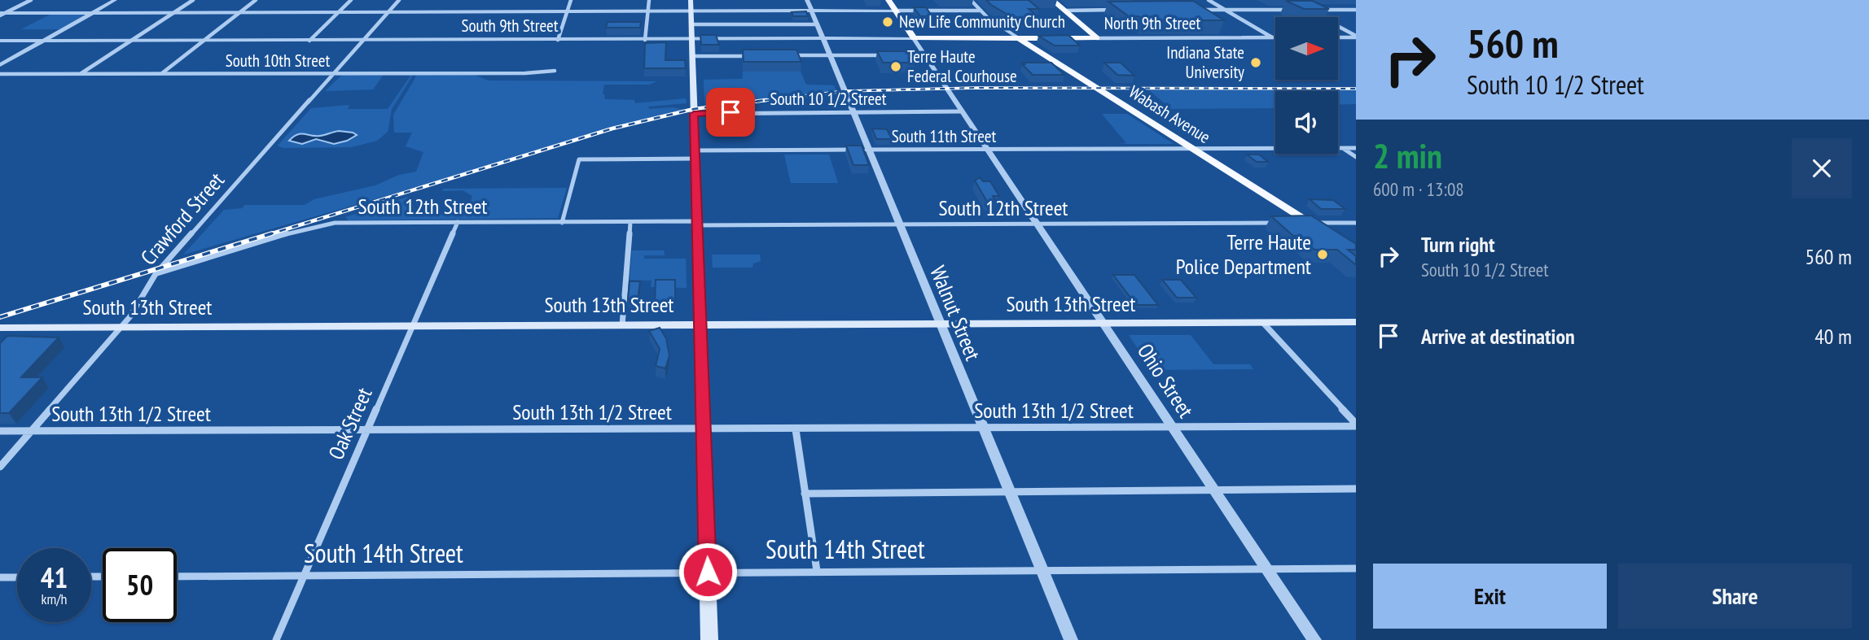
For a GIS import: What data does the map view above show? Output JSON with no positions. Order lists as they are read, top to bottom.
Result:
{
  "streets": {
    "main road": [
      "North 9th Street",
      "South 9th Street",
      "Wabash Avenue",
      "South 13th Street",
      "Ohio Street"
    ],
    "street": [
      "South 10th Street",
      "South 10 1/2 Street",
      "South 11th Street",
      "South 12th Street",
      "Crawford Street",
      "Walnut Street",
      "South 13th 1/2 Street",
      "Oak Street",
      "South 14th Street"
    ]
  },
  "crossings": [
    ["North 9th Street", "South 9th Street"],
    ["North 9th Street", "Wabash Avenue"],
    ["South 9th Street", "Wabash Avenue"],
    ["South 9th Street", "Crawford Street"],
    ["South 9th Street", "Walnut Street"],
    ["South 9th Street", "Ohio Street"],
    ["South 10th Street", "Crawford Street"],
    ["South 10 1/2 Street", "Walnut Street"],
    ["South 10 1/2 Street", "Ohio Street"],
    ["Wabash Avenue", "South 11th Street"],
    ["South 11th Street", "South 12th Street"],
    ["South 11th Street", "Walnut Street"],
    ["South 11th Street", "Ohio Street"],
    ["South 12th Street", "Crawford Street"],
    ["South 12th Street", "Walnut Street"],
    ["South 12th Street", "Ohio Street"],
    ["South 12th Street", "Oak Street"],
    ["Crawford Street", "South 13th Street"],
    ["Crawford Street", "South 13th 1/2 Street"],
    ["South 13th Street", "Walnut Street"],
    ["South 13th Street", "Ohio Street"],
    ["South 13th Street", "Oak Street"],
    ["Walnut Street", "South 13th 1/2 Street"],
    ["Walnut Street", "South 14th Street"],
    ["Ohio Street", "South 13th 1/2 Street"],
    ["Ohio Street", "South 14th Street"],
    ["South 13th 1/2 Street", "Oak Street"],
    ["Oak Street", "South 14th Street"]
  ],
  "places": [
    "New Life Community Church",
    "Indiana State University",
    "Terre Haute Federal Courhouse",
    "Terre Haute Police Department"
  ],
  "north": "right",
  "page": {
    "turn": ["560 m", "South 10 1/2 Street"],
    "heading": ["2 min", "600 m · 13:08"],
    "list": [
      {
        "name": "Turn right",
        "note": "South 10 1/2 Street",
        "value": "560 m"
      },
      {
        "name": "Arrive at destination",
        "value": "40 m"
      }
    ],
    "speed": "41 km/h",
    "limit": "50",
    "buttons": ["Exit", "Share"]
  }
}
